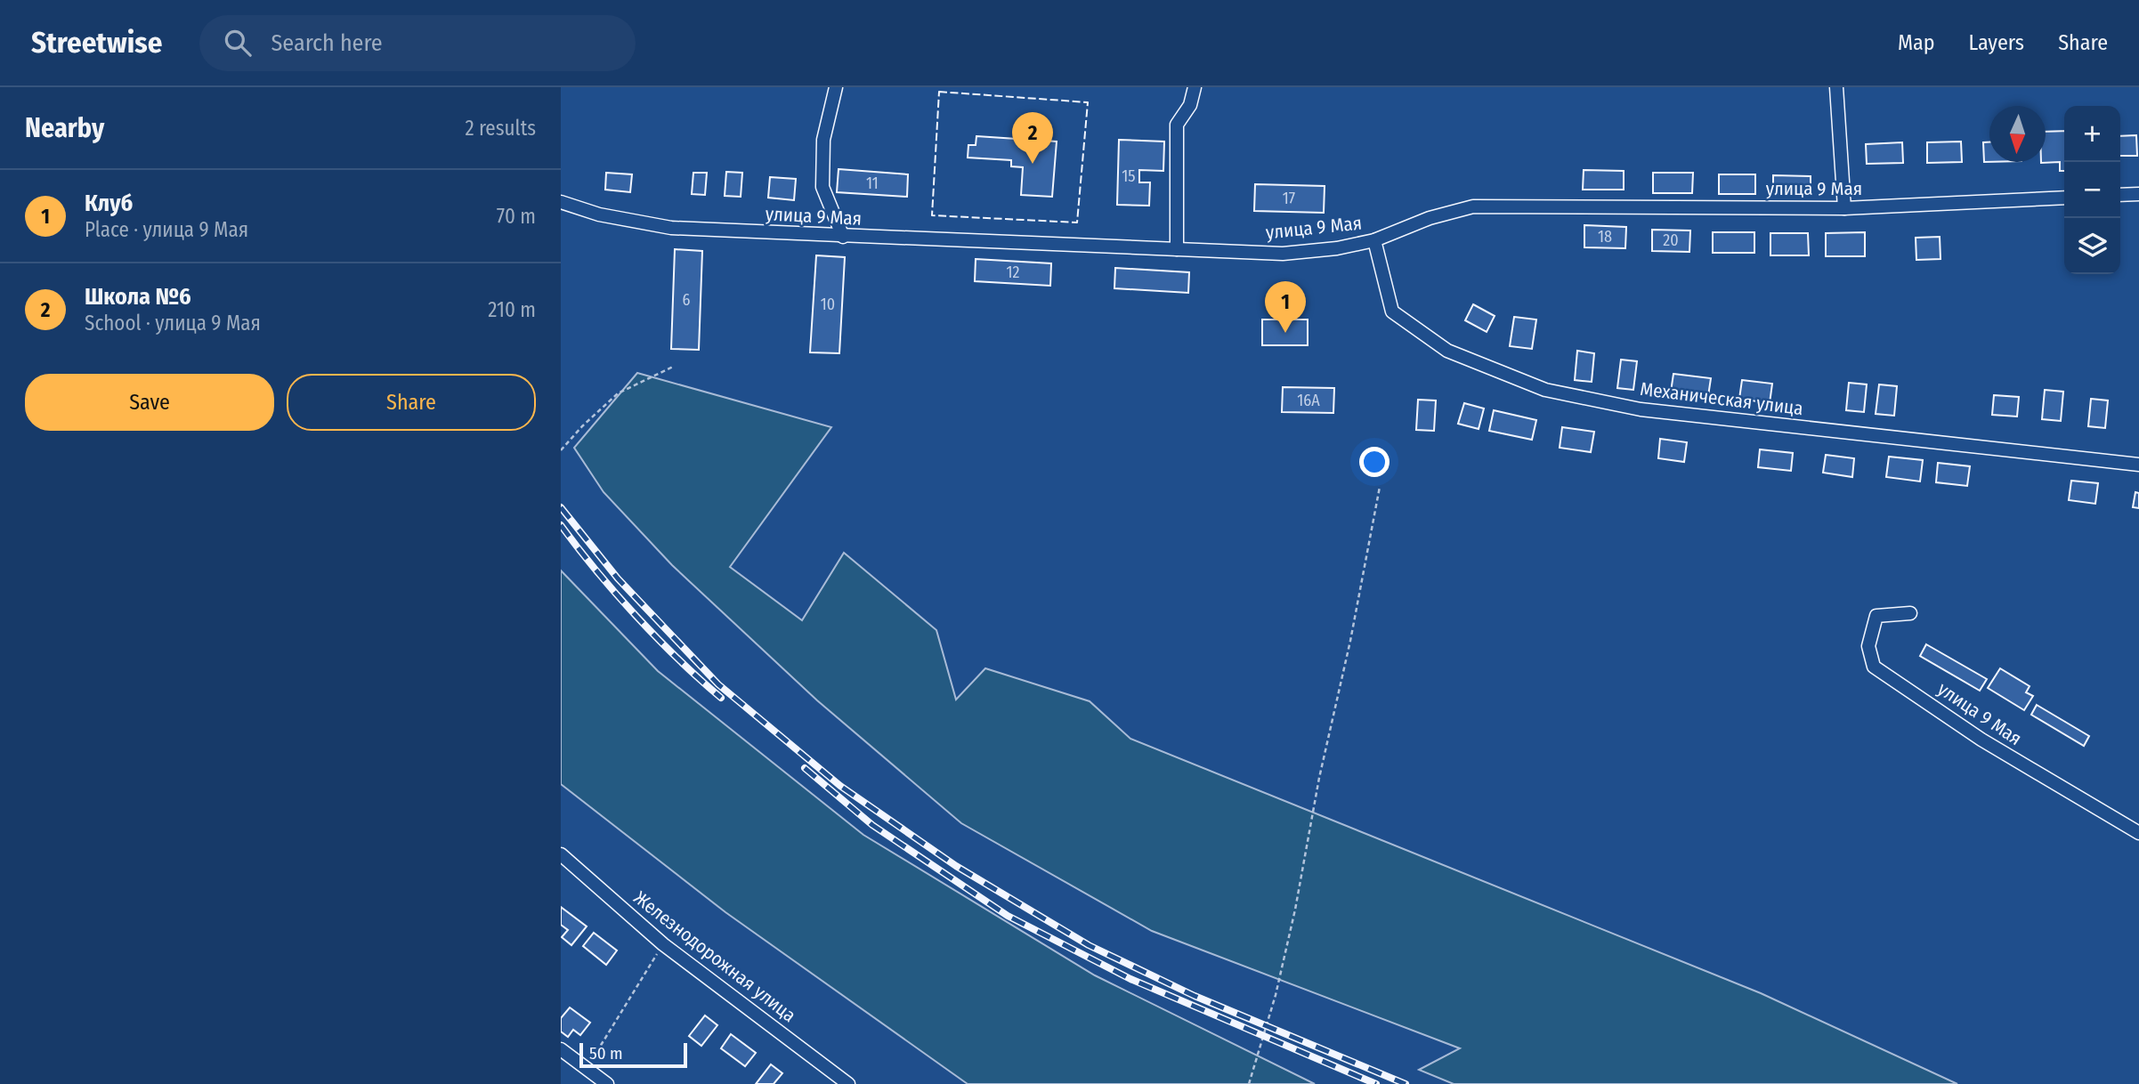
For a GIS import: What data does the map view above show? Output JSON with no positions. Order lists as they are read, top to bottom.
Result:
{
  "streets": {
    "street": ["улица 9 Мая", "Механическая улица", "Железнодорожная улица"]
  },
  "crossings": [
    ["улица 9 Мая", "Механическая улица"]
  ],
  "house_numbers": [
    "15",
    "11",
    "17",
    "18",
    "20",
    "12",
    "6",
    "10",
    "16А"
  ],
  "scale_bar": "50 m",
  "north": "bottom",
  "page": {
    "header": "Streetwise",
    "search": "Search here",
    "nav": ["Map", "Layers", "Share"],
    "heading": ["Nearby", "2 results"],
    "map_buttons": ["+", "−"],
    "pins": ["2", "1"],
    "list": [
      {
        "mark": "1",
        "name": "Клуб",
        "note": "Place · улица 9 Мая",
        "value": "70 m"
      },
      {
        "mark": "2",
        "name": "Школа №6",
        "note": "School · улица 9 Мая",
        "value": "210 m"
      }
    ],
    "buttons": ["Save", "Share"],
    "scale": "50 m"
  }
}
